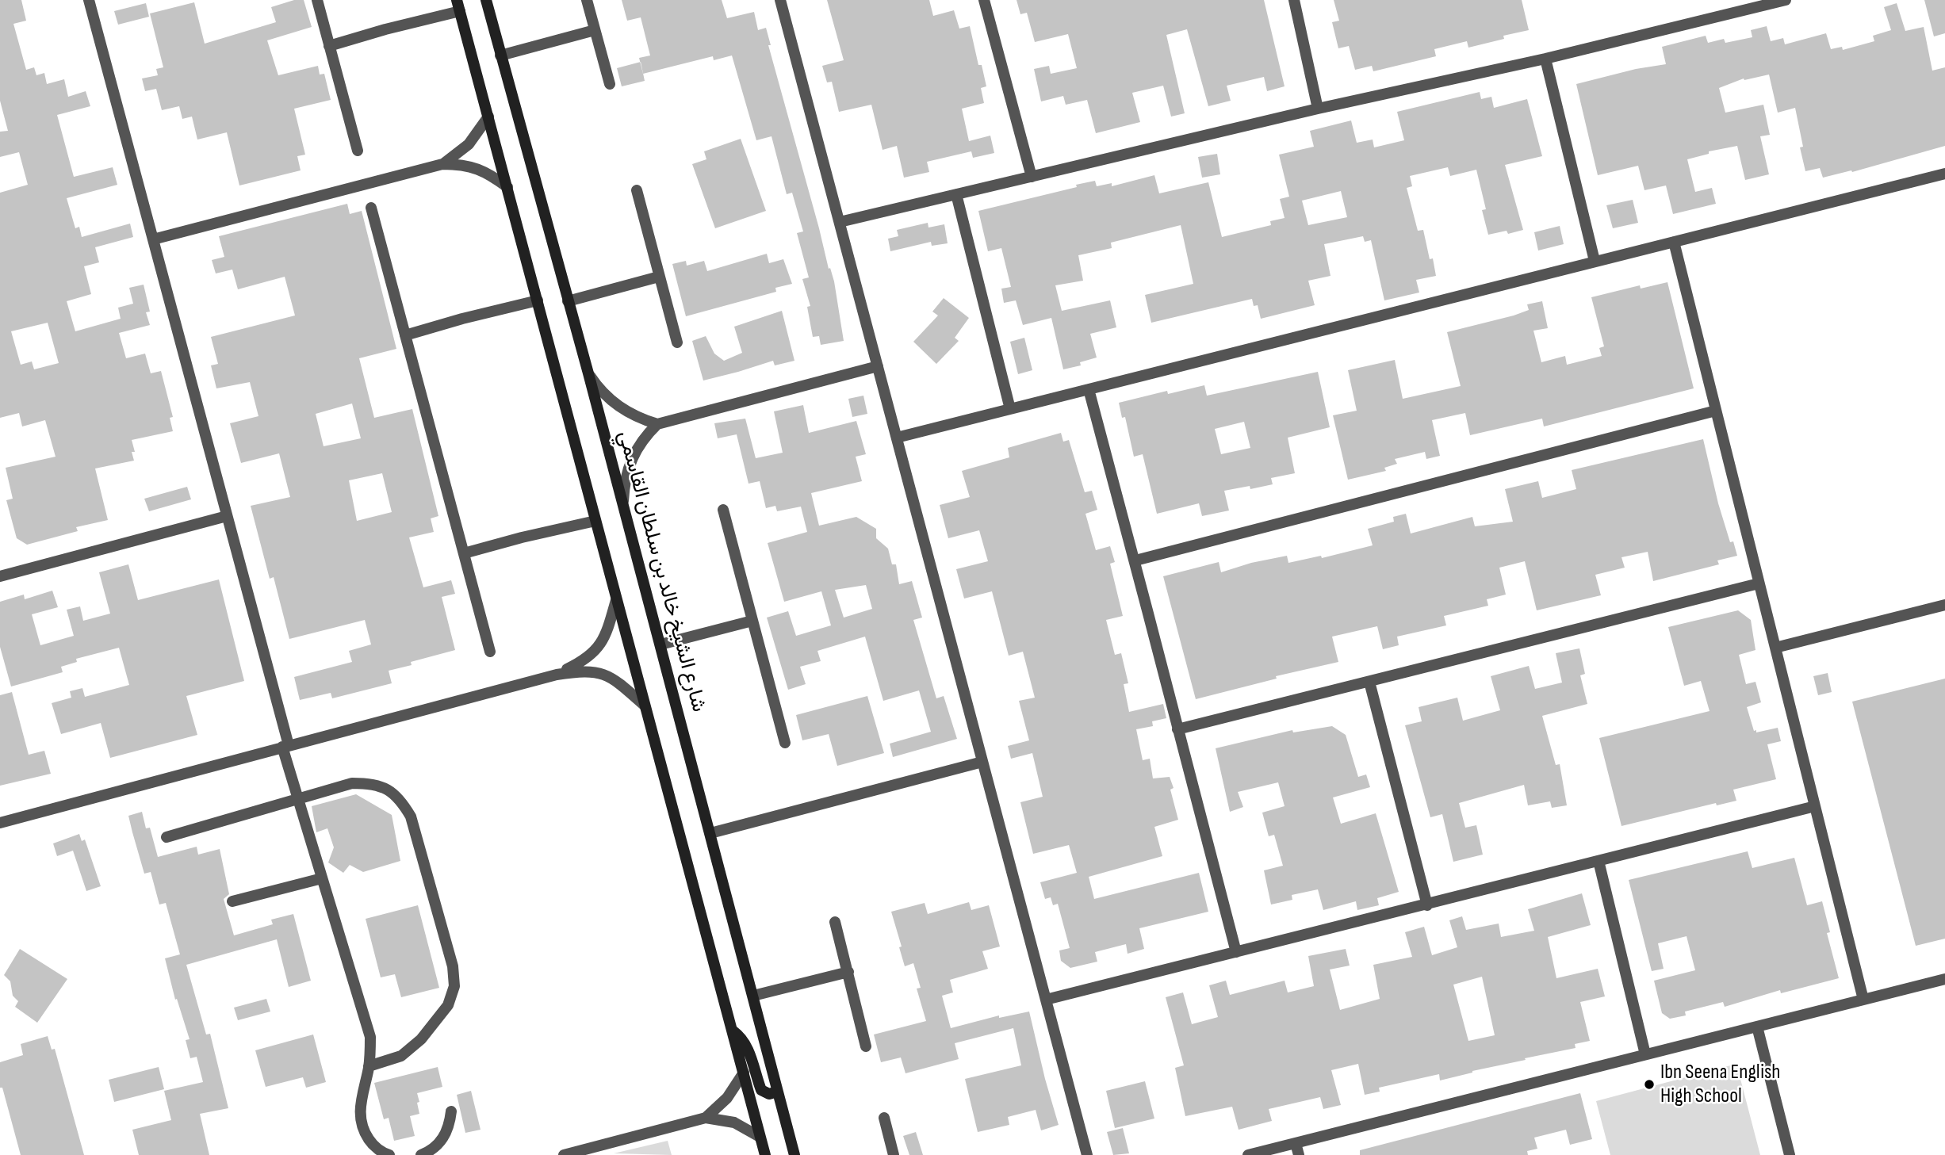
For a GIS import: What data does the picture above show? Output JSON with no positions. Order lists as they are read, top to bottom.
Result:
{
  "streets": {
    "main road": ["شارع الشيخ خالد بن سلطان القاسمي"]
  },
  "places": ["Ibn Seena English High School"]
}
